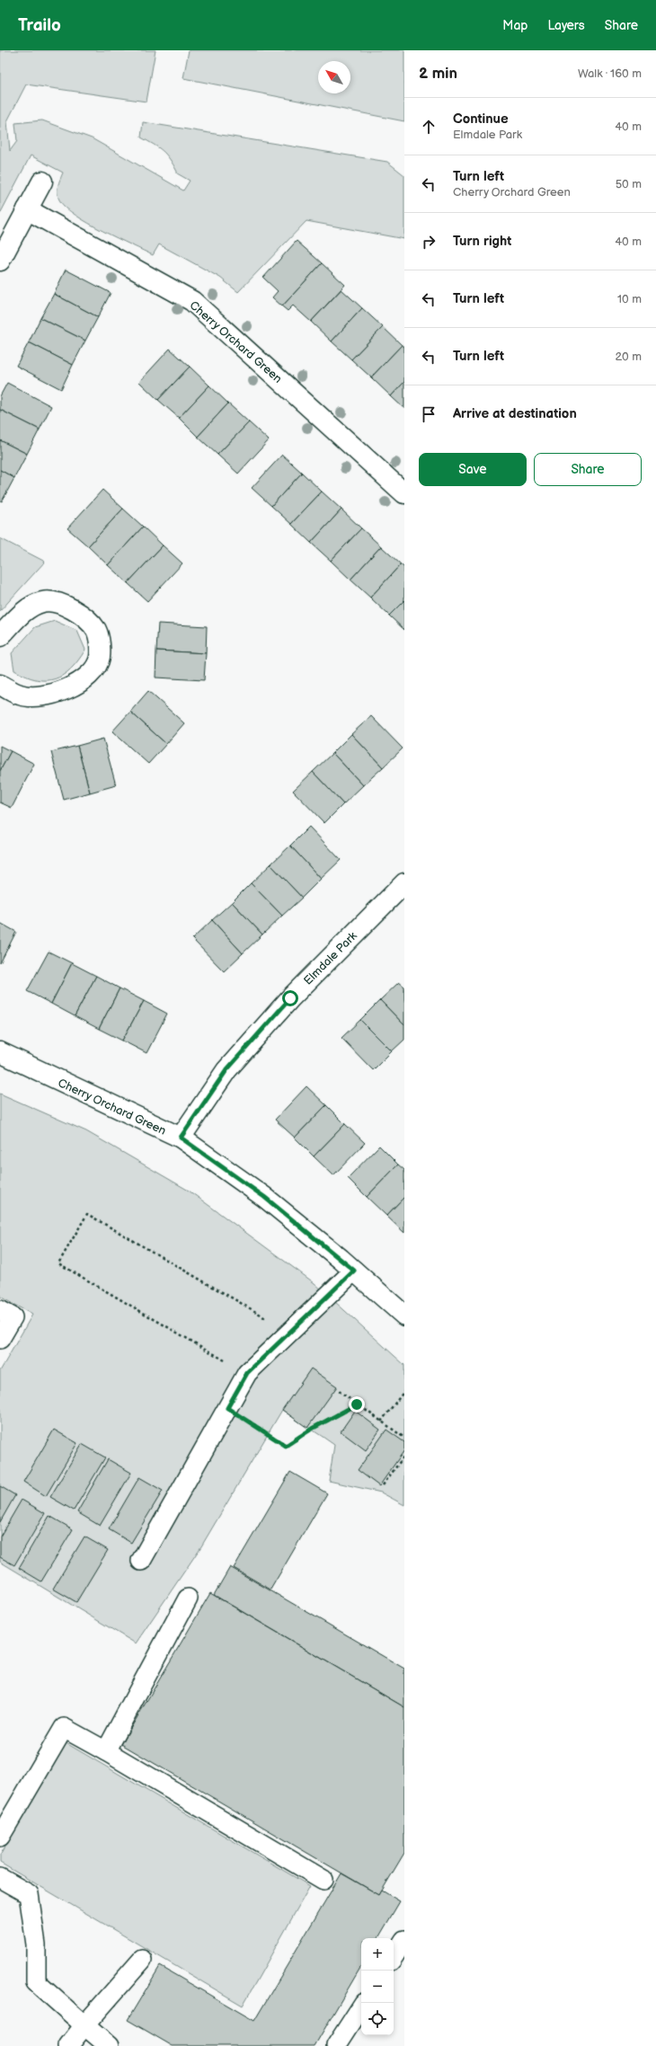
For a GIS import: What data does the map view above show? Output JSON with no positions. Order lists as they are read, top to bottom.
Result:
{
  "streets": {
    "street": ["Cherry Orchard Green", "Elmdale Park"]
  },
  "crossings": [
    ["Cherry Orchard Green", "Elmdale Park"]
  ],
  "north": "top left",
  "page": {
    "header": "Trailo",
    "nav": ["Map", "Layers", "Share"],
    "heading": ["2 min", "Walk · 160 m"],
    "list": [
      ["Continue", "Elmdale Park", "40 m"],
      ["Turn left", "Cherry Orchard Green", "50 m"],
      ["Turn right", "40 m"],
      ["Turn left", "10 m"],
      ["Turn left", "20 m"],
      "Arrive at destination"
    ],
    "buttons": ["Save", "Share"],
    "map_buttons": ["+", "−"]
  }
}
